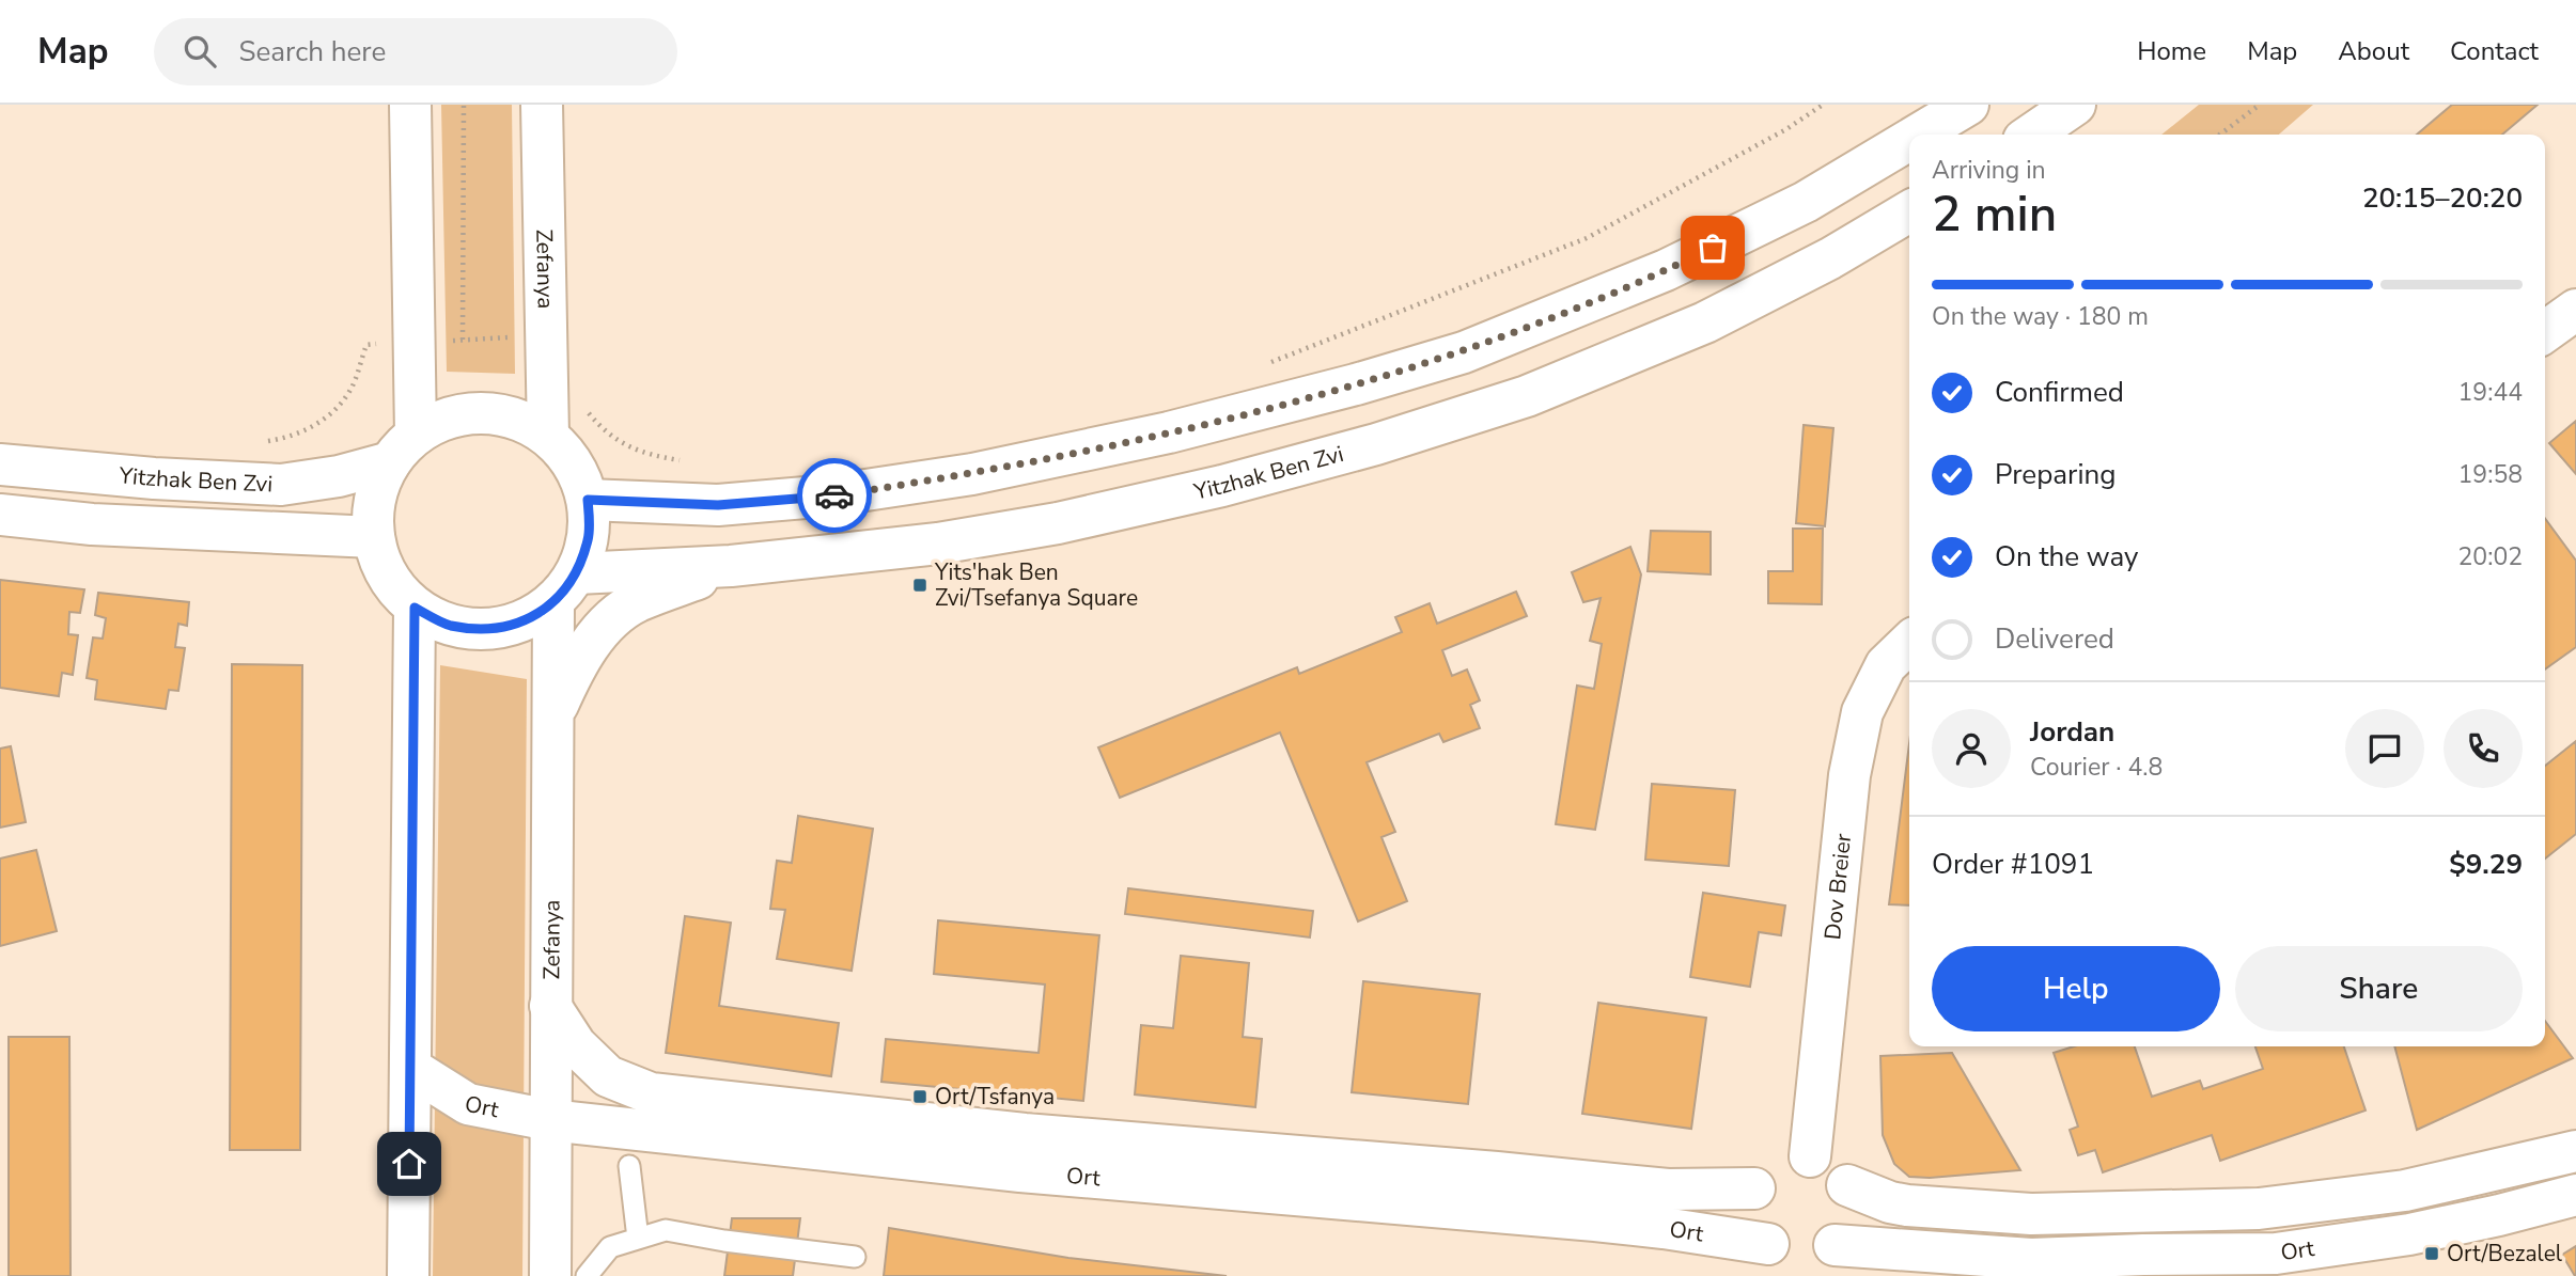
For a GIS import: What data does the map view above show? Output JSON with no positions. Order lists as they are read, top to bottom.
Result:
{
  "streets": {
    "street": [
      "Zefanya",
      "Yitzhak Ben Zvi",
      "Dov Breier",
      "Ort"
    ]
  },
  "crossings": [
    ["Zefanya", "Yitzhak Ben Zvi"],
    ["Zefanya", "Ort"],
    ["Dov Breier", "Ort"]
  ],
  "places": {
    "transit": ["Yits'hak Ben Zvi/Tsefanya Square", "Ort/Tsfanya", "Ort/Bezalel"]
  },
  "page": {
    "header": "Map",
    "search": "Search here",
    "nav": [
      "Home",
      "Map",
      "About",
      "Contact"
    ],
    "heading": ["2 min", "Arriving in", "20:15–20:20"],
    "panel": [
      "Jordan",
      "Courier · 4.8",
      "Order #1091",
      "$9.29"
    ],
    "bar": "On the way · 180 m",
    "list": [
      ["Confirmed", "19:44"],
      ["Preparing", "19:58"],
      ["On the way", "20:02"],
      "Delivered"
    ],
    "buttons": ["Help", "Share"]
  }
}
